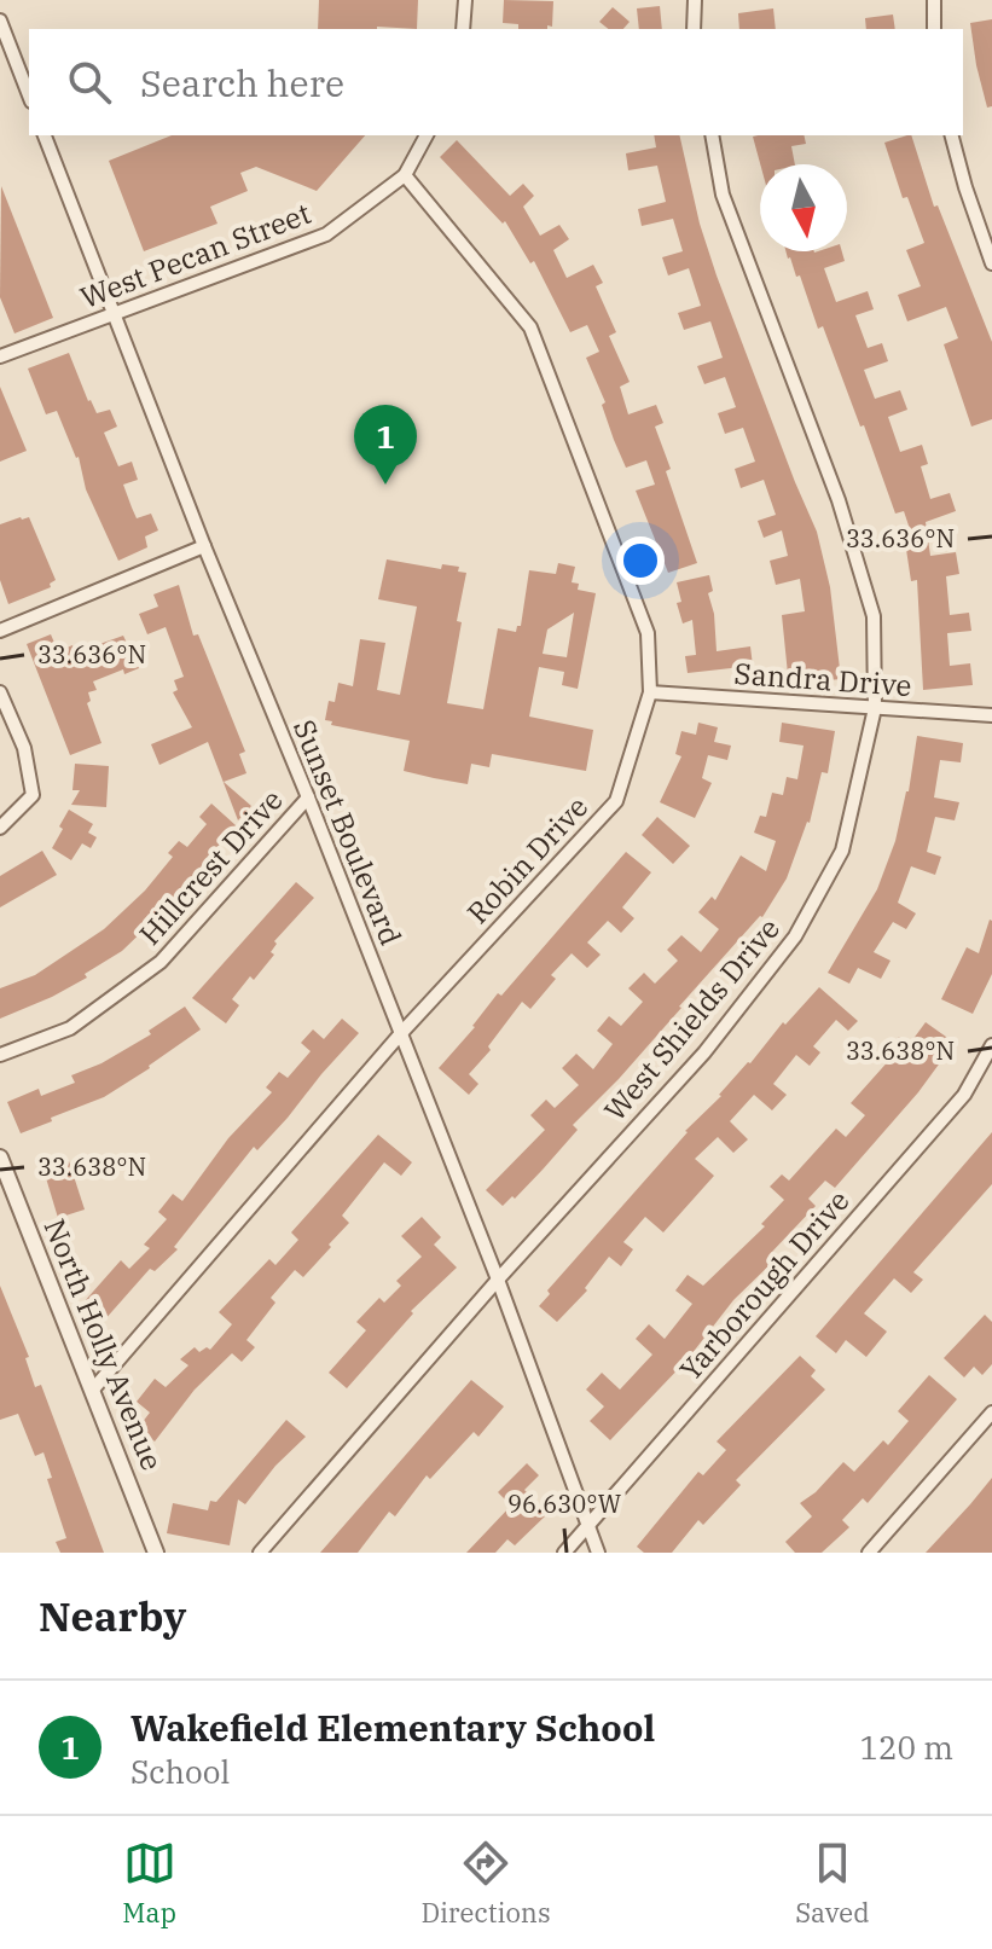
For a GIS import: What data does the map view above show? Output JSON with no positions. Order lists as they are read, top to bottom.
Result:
{
  "streets": {
    "street": [
      "West Pecan Street",
      "Sandra Drive",
      "Sunset Boulevard",
      "Robin Drive",
      "Hillcrest Drive",
      "West Shields Drive",
      "Yarborough Drive",
      "North Holly Avenue"
    ]
  },
  "crossings": [
    ["West Pecan Street", "Sunset Boulevard"],
    ["West Pecan Street", "Robin Drive"],
    ["Sandra Drive", "Robin Drive"],
    ["Sandra Drive", "West Shields Drive"],
    ["Sunset Boulevard", "Robin Drive"],
    ["Sunset Boulevard", "Hillcrest Drive"],
    ["Sunset Boulevard", "West Shields Drive"],
    ["Sunset Boulevard", "Yarborough Drive"],
    ["Robin Drive", "North Holly Avenue"]
  ],
  "north": "bottom",
  "page": {
    "search": "Search here",
    "pins": "1",
    "heading": "Nearby",
    "list": [
      {
        "mark": "1",
        "name": "Wakefield Elementary School",
        "note": "School",
        "value": "120 m"
      }
    ],
    "nav": ["Map", "Directions", "Saved"]
  },
  "coordinates": ["33.636°N", "33.638°N", "96.630°W"]
}
